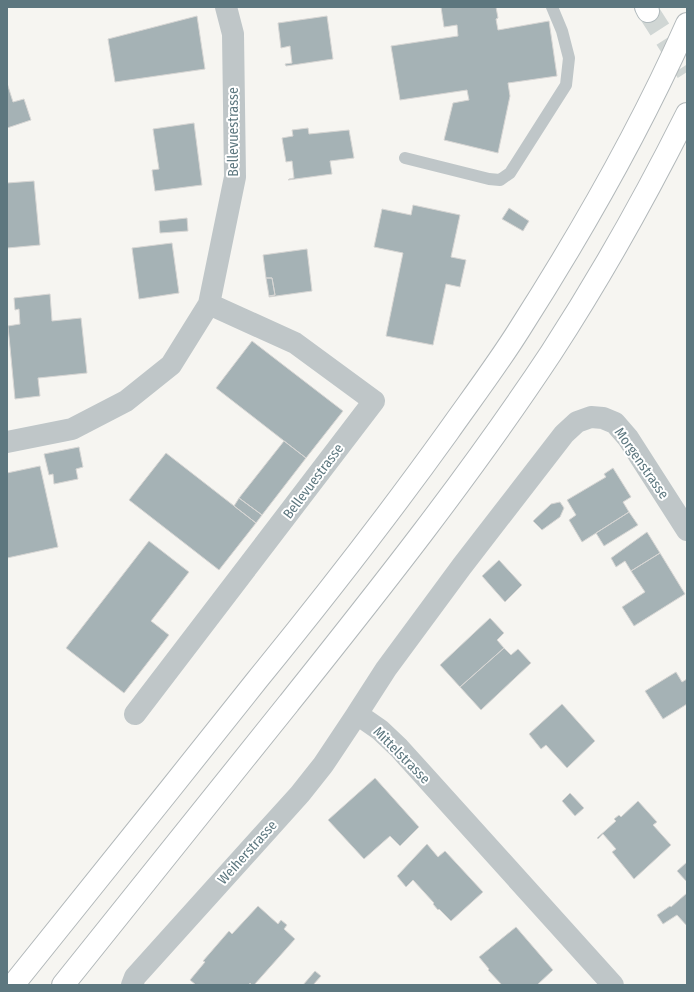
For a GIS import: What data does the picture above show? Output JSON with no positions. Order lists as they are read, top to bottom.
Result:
{
  "streets": {
    "street": [
      "Bellevuestrasse",
      "Morgenstrasse",
      "Mittelstrasse",
      "Weiherstrasse"
    ]
  },
  "crossings": [
    ["Morgenstrasse", "Mittelstrasse"],
    ["Morgenstrasse", "Weiherstrasse"],
    ["Mittelstrasse", "Weiherstrasse"]
  ]
}
